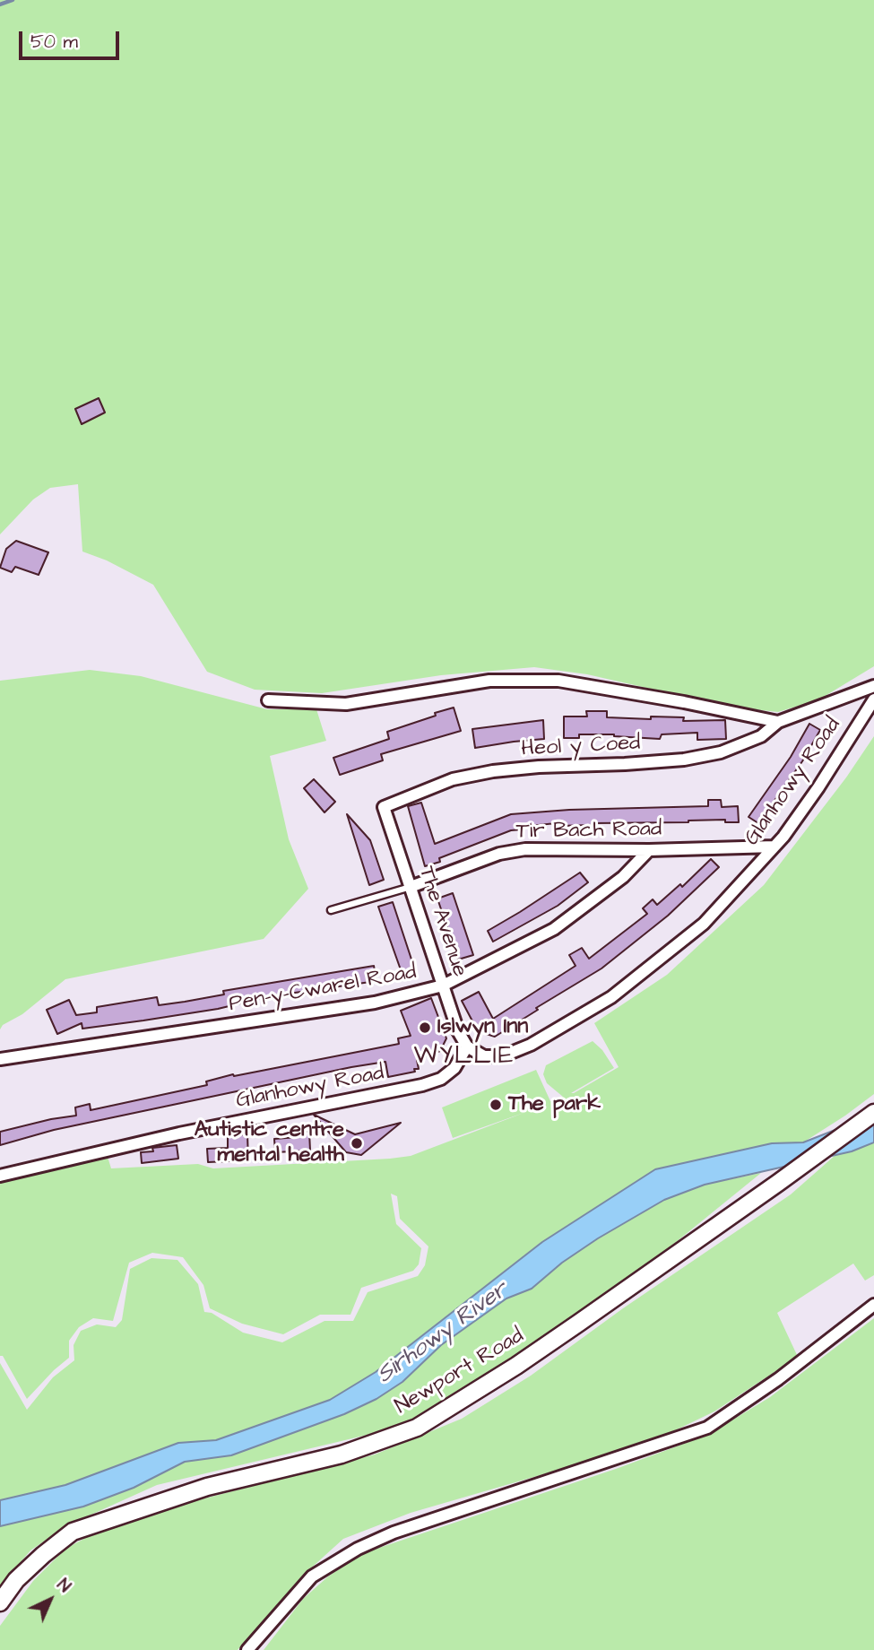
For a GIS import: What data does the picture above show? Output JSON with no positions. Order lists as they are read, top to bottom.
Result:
{
  "streets": {
    "main road": ["Newport Road"],
    "street": [
      "Heol y Coed",
      "Glanhowy Road",
      "Tir Bach Road",
      "The Avenue",
      "Pen-y-Cwarel Road"
    ]
  },
  "crossings": [
    ["Heol y Coed", "The Avenue"],
    ["Glanhowy Road", "Tir Bach Road"],
    ["Glanhowy Road", "The Avenue"],
    ["Tir Bach Road", "The Avenue"],
    ["Tir Bach Road", "Pen-y-Cwarel Road"],
    ["The Avenue", "Pen-y-Cwarel Road"]
  ],
  "districts": ["WYLLIE"],
  "water": ["Sirhowy River"],
  "places": ["Islwyn Inn", "The park", "Autistic centre mental health"],
  "scale_bar": "50 m",
  "north": "top right"
}
